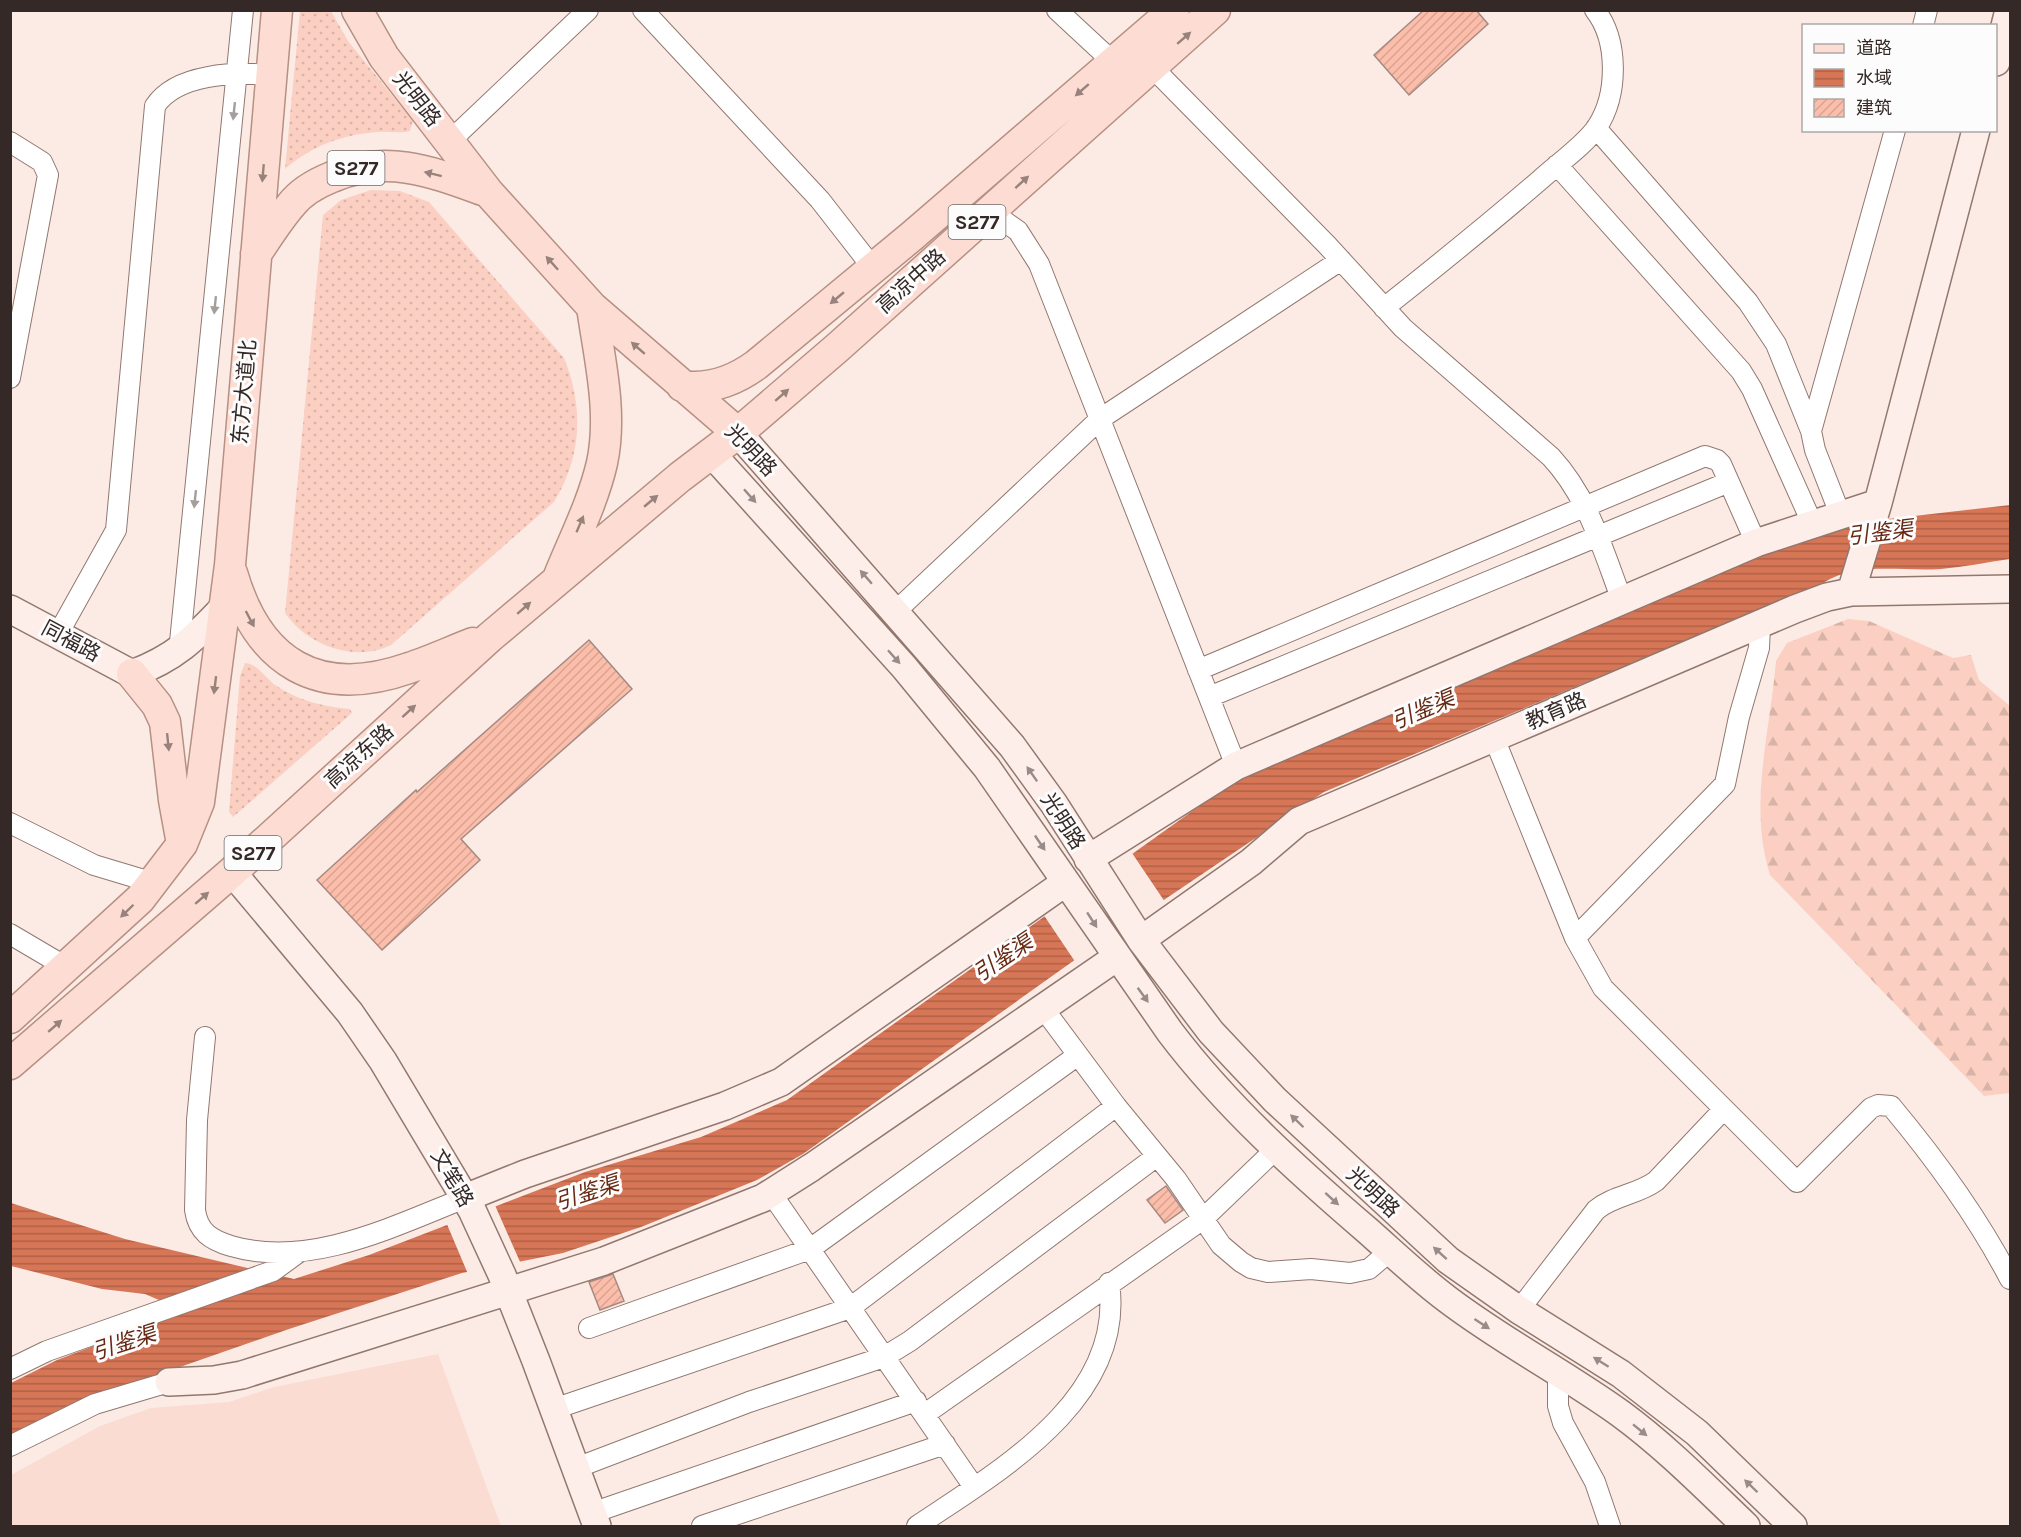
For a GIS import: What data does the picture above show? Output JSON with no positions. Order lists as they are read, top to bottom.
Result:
{
  "streets": {
    "main road": [
      "光明路",
      "S277",
      "高凉中路",
      "东方大道北",
      "高凉东路"
    ],
    "street": ["同福路", "教育路", "文笔路"]
  },
  "crossings": [
    ["光明路", "S277"],
    ["光明路", "高凉中路"],
    ["光明路", "教育路"],
    ["光明路", "高凉东路"],
    ["S277", "东方大道北"],
    ["S277", "高凉东路"],
    ["高凉中路", "高凉东路"],
    ["高凉东路", "文笔路"]
  ],
  "one_way": ["东方大道北", "高凉东路"],
  "water": ["引鉴渠"],
  "legend": ["道路", "水域", "建筑"]
}
